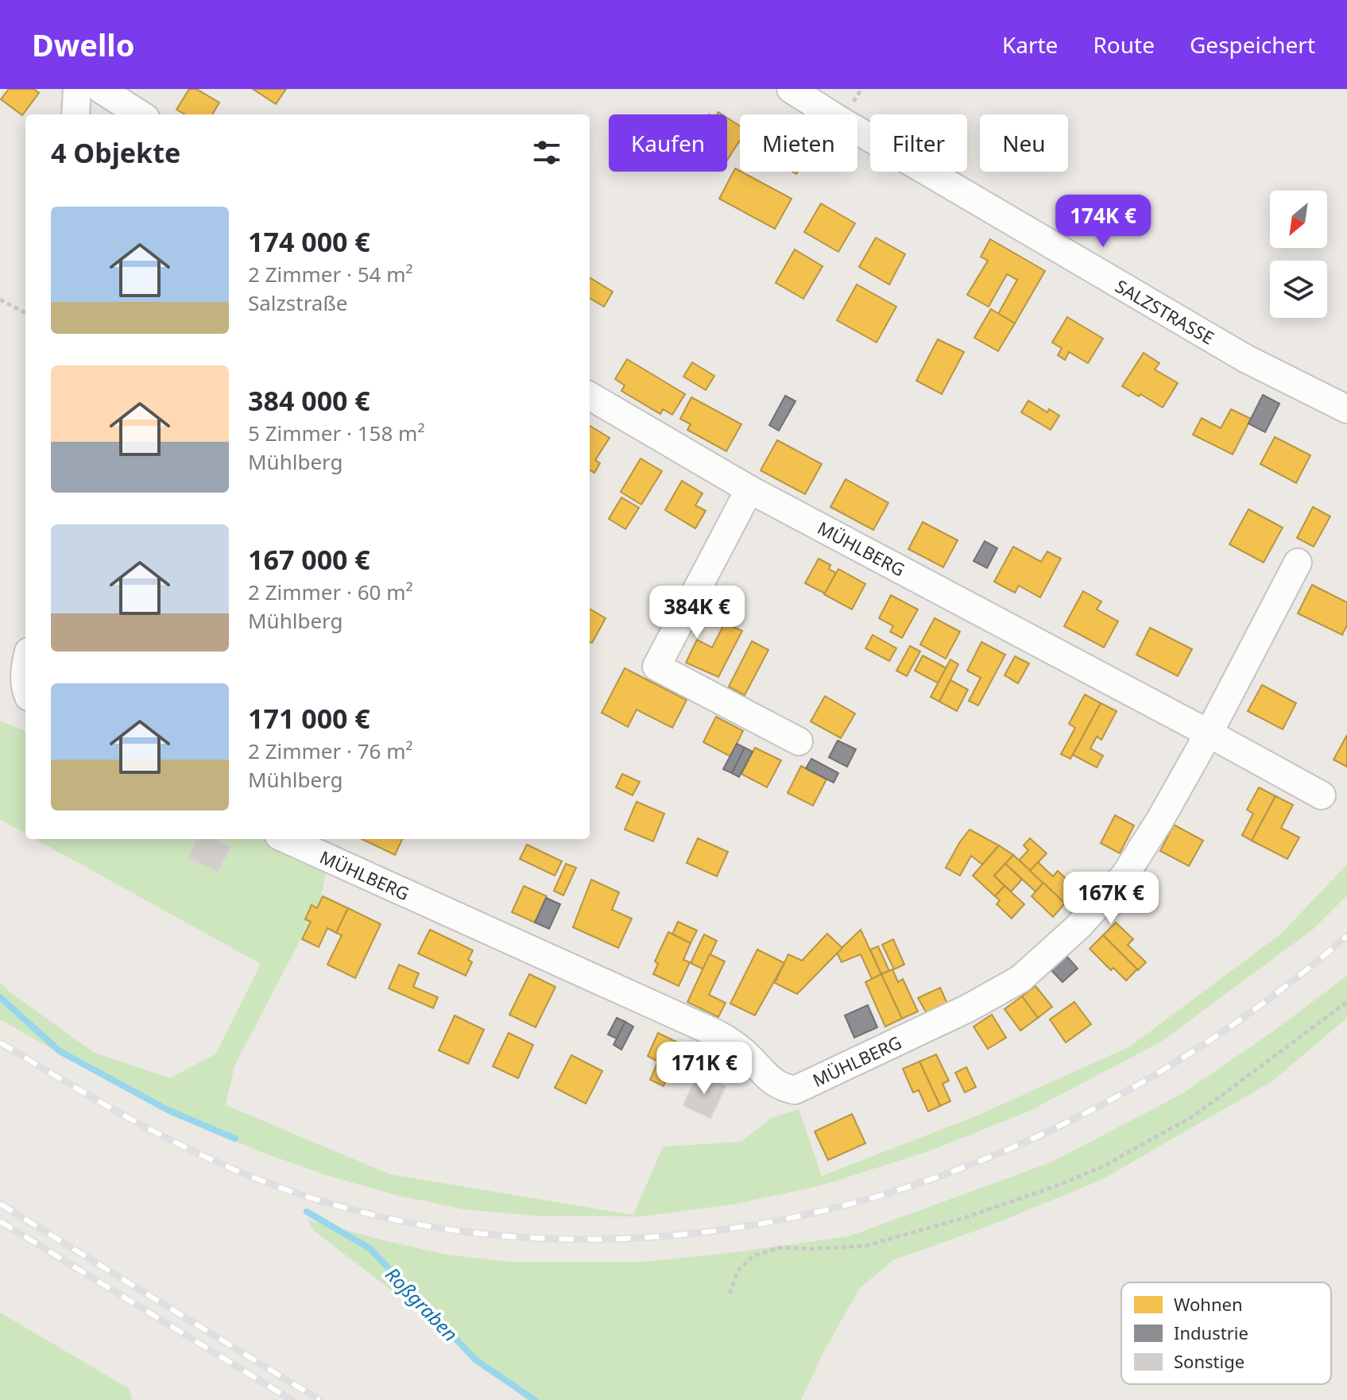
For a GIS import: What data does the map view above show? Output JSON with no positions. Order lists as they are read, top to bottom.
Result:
{
  "streets": {
    "street": ["SALZSTRASSE", "MÜHLBERG"]
  },
  "water": ["Roßgraben"],
  "legend": ["Wohnen", "Industrie", "Sonstige"],
  "north": "bottom left",
  "page": {
    "header": "Dwello",
    "nav": ["Karte", "Route", "Gespeichert"],
    "chip": [
      "Kaufen",
      "Mieten",
      "Filter",
      "Neu"
    ],
    "heading": "4 Objekte",
    "list": [
      {
        "name": "174 000 €",
        "note": "2 Zimmer · 54 m² · Salzstraße"
      },
      {
        "name": "384 000 €",
        "note": "5 Zimmer · 158 m² · Mühlberg"
      },
      {
        "name": "167 000 €",
        "note": "2 Zimmer · 60 m² · Mühlberg"
      },
      {
        "name": "171 000 €",
        "note": "2 Zimmer · 76 m² · Mühlberg"
      }
    ],
    "price": [
      "174K €",
      "384K €",
      "167K €",
      "171K €"
    ]
  }
}
